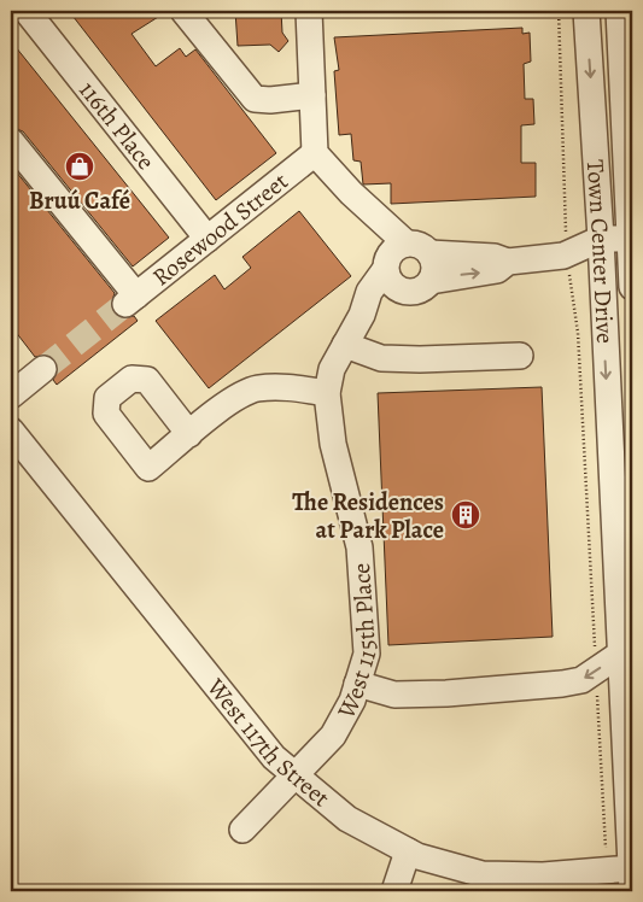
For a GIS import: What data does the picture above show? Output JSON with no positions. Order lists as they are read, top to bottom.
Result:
{
  "streets": {
    "street": [
      "116th Place",
      "Rosewood Street",
      "Town Center Drive",
      "West 115th Place",
      "West 117th Street"
    ]
  },
  "crossings": [
    ["116th Place", "Rosewood Street"],
    ["Town Center Drive", "West 117th Street"],
    ["West 115th Place", "West 117th Street"]
  ],
  "places": {
    "shop": ["Bruú Café"],
    "building": ["The Residences at Park Place"]
  }
}
